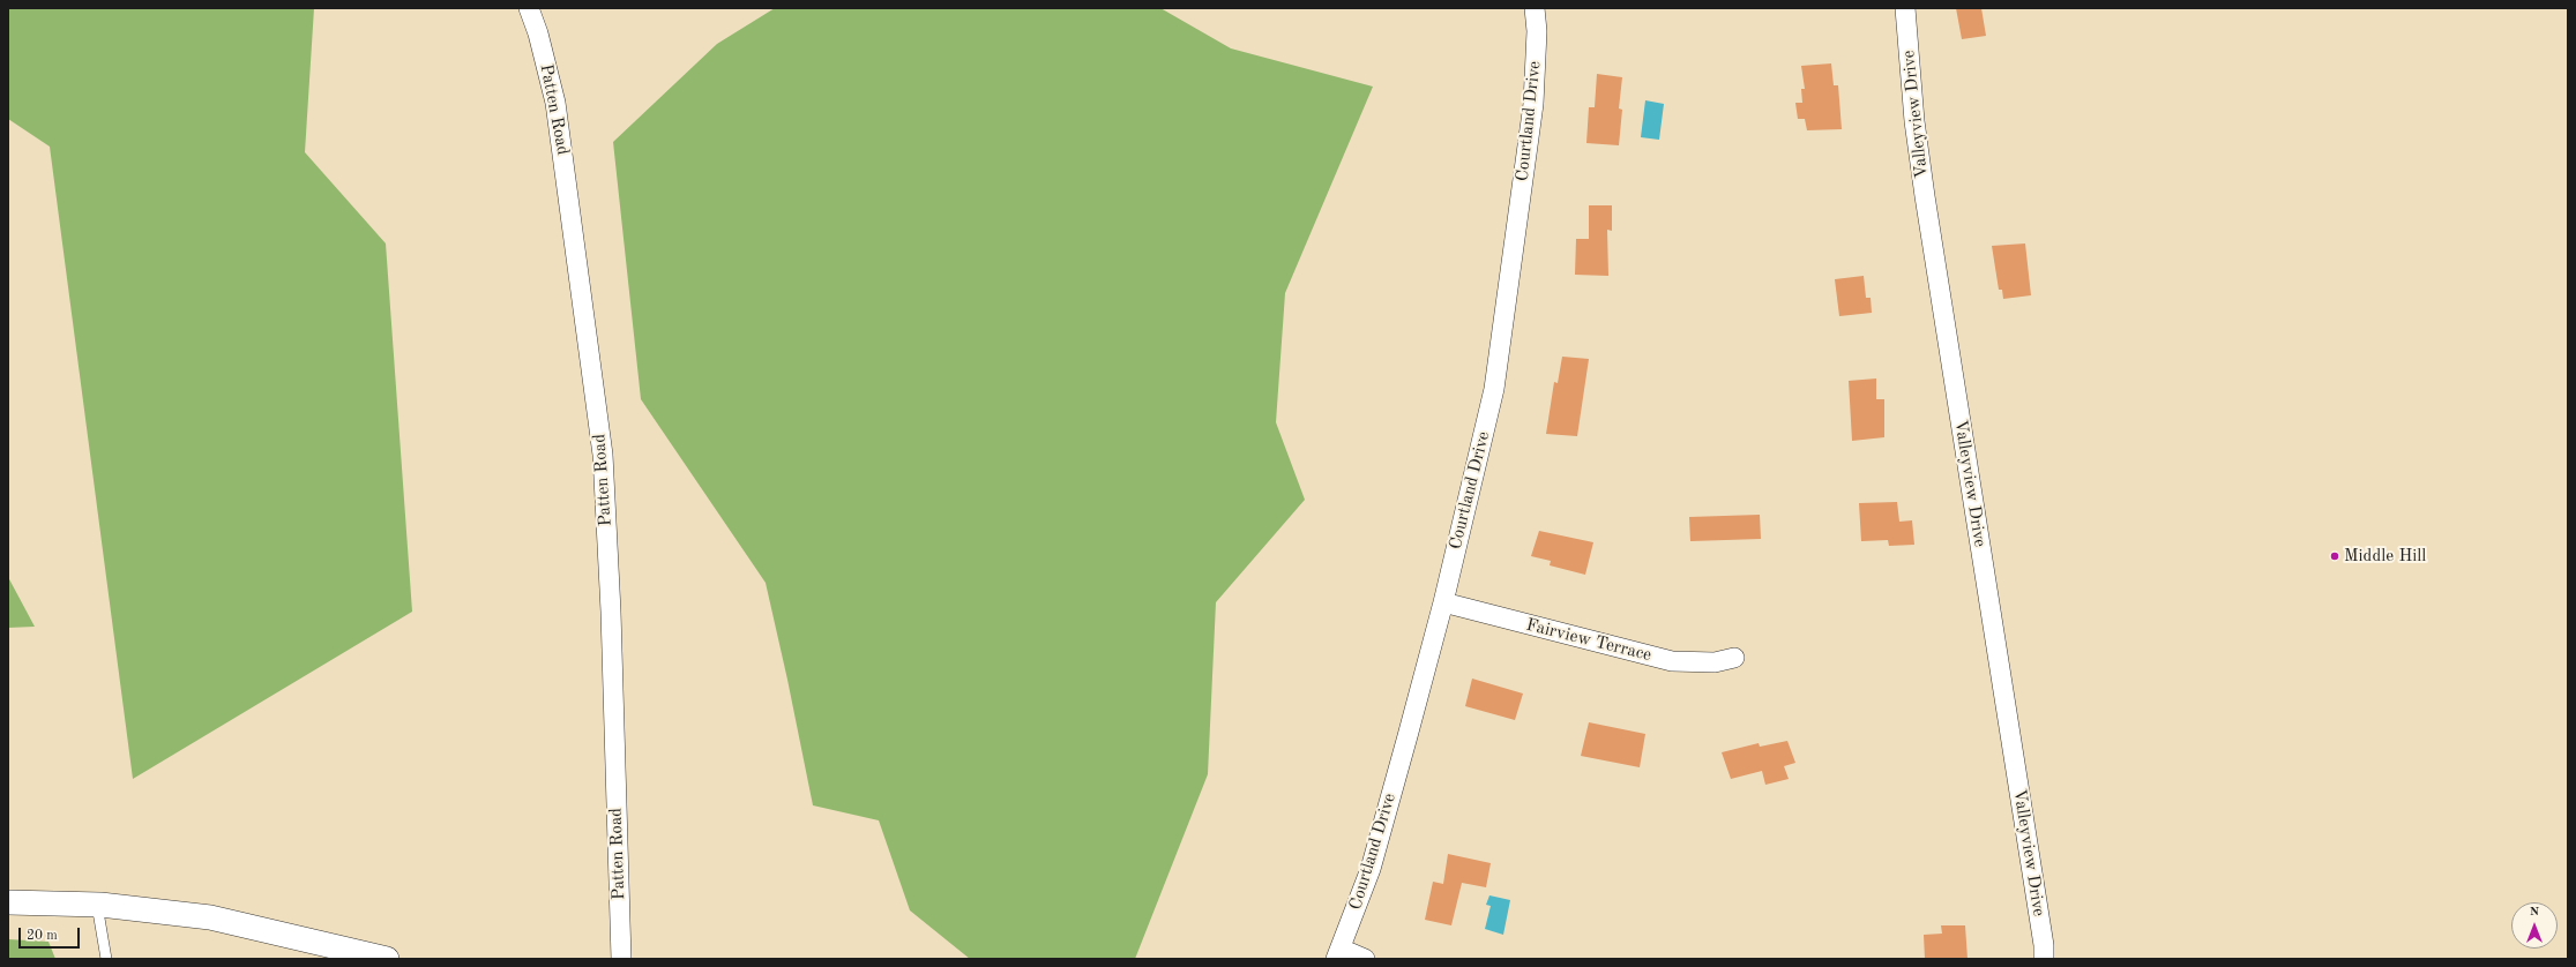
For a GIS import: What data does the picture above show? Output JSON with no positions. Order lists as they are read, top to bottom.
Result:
{
  "streets": {
    "street": [
      "Patten Road",
      "Valleyview Drive",
      "Courtland Drive",
      "Fairview Terrace"
    ]
  },
  "crossings": [
    ["Courtland Drive", "Fairview Terrace"]
  ],
  "places": ["Middle Hill"],
  "scale_bar": "20 m",
  "north": "top"
}
